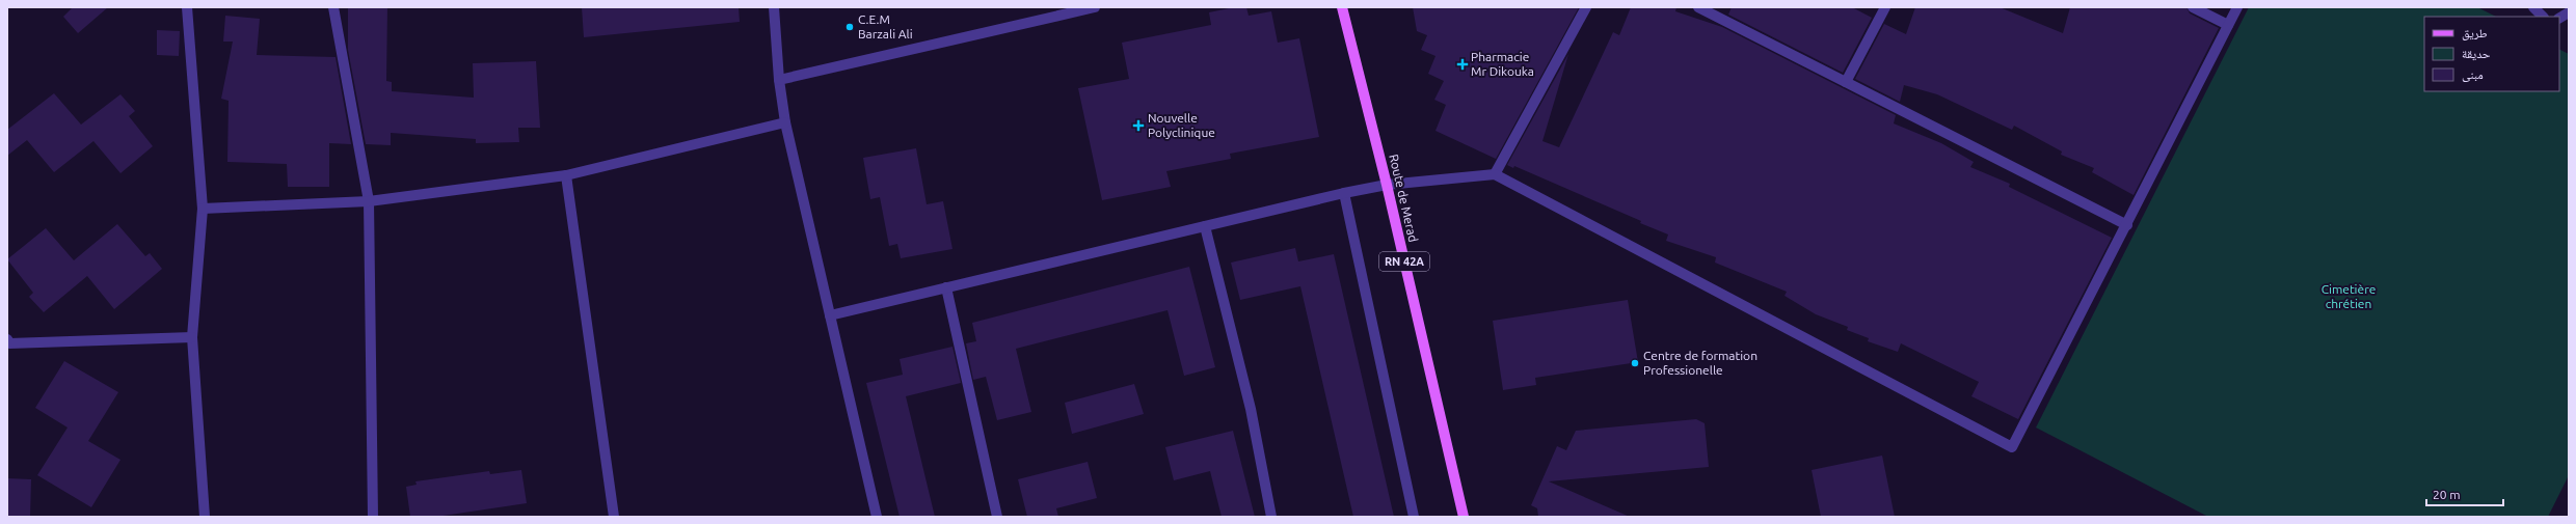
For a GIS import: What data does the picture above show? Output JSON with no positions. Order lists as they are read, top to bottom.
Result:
{
  "streets": {
    "main road": ["Route de Merad", "RN 42A"]
  },
  "parks": ["Cimetière chrétien"],
  "places": {
    "other": ["C.E.M Barzali Ali", "Centre de formation Professionelle"],
    "health": ["Pharmacie Mr Dikouka", "Nouvelle Polyclinique"]
  },
  "legend": ["طريق", "حديقة", "مبنى"],
  "scale_bar": "20 m"
}
